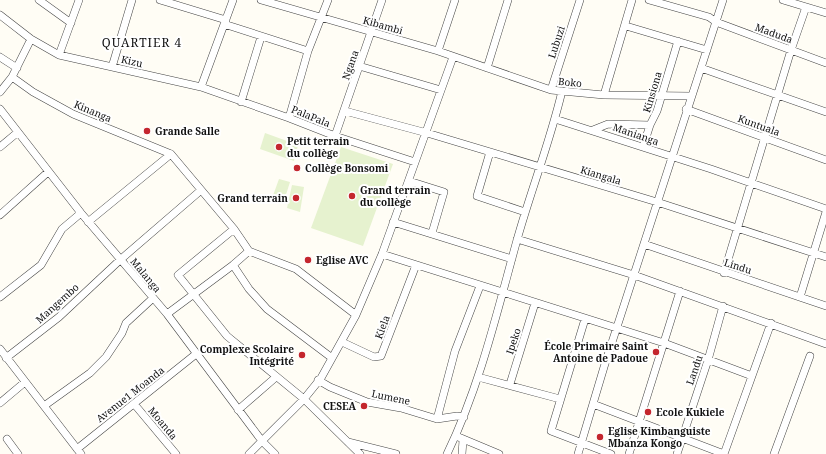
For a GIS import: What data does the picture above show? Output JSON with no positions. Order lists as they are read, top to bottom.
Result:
{
  "streets": {
    "street": [
      "Kibambi",
      "Maduda",
      "Lubuzi",
      "Kizu",
      "Ngana",
      "Boko",
      "Kinsiona",
      "Kinanga",
      "PalaPala",
      "Kuntuala",
      "Manianga",
      "Kiangala",
      "Lindu",
      "Malanga",
      "Mangembo",
      "Kiela",
      "Ipeko",
      "Landu",
      "Avenue1 Moanda",
      "Lumene",
      "Moanda"
    ]
  },
  "crossings": [
    ["Kibambi", "Ngana"],
    ["Kibambi", "Boko"],
    ["Lubuzi", "Boko"],
    ["Kizu", "PalaPala"],
    ["Ngana", "PalaPala"],
    ["Boko", "Kinsiona"],
    ["Kinsiona", "Manianga"],
    ["Malanga", "Mangembo"],
    ["Malanga", "Avenue1 Moanda"],
    ["Avenue1 Moanda", "Moanda"]
  ],
  "districts": ["QUARTIER 4"],
  "places": [
    "Grande Salle",
    "Petit terrain du collège",
    "Collège Bonsomi",
    "Grand terrain du collège",
    "Grand terrain",
    "Eglise AVC",
    "École Primaire Saint Antoine de Padoue",
    "Complexe Scolaire Intégrité",
    "CESEA",
    "Ecole Kukiele",
    "Eglise Kimbanguiste Mbanza Kongo"
  ]
}
